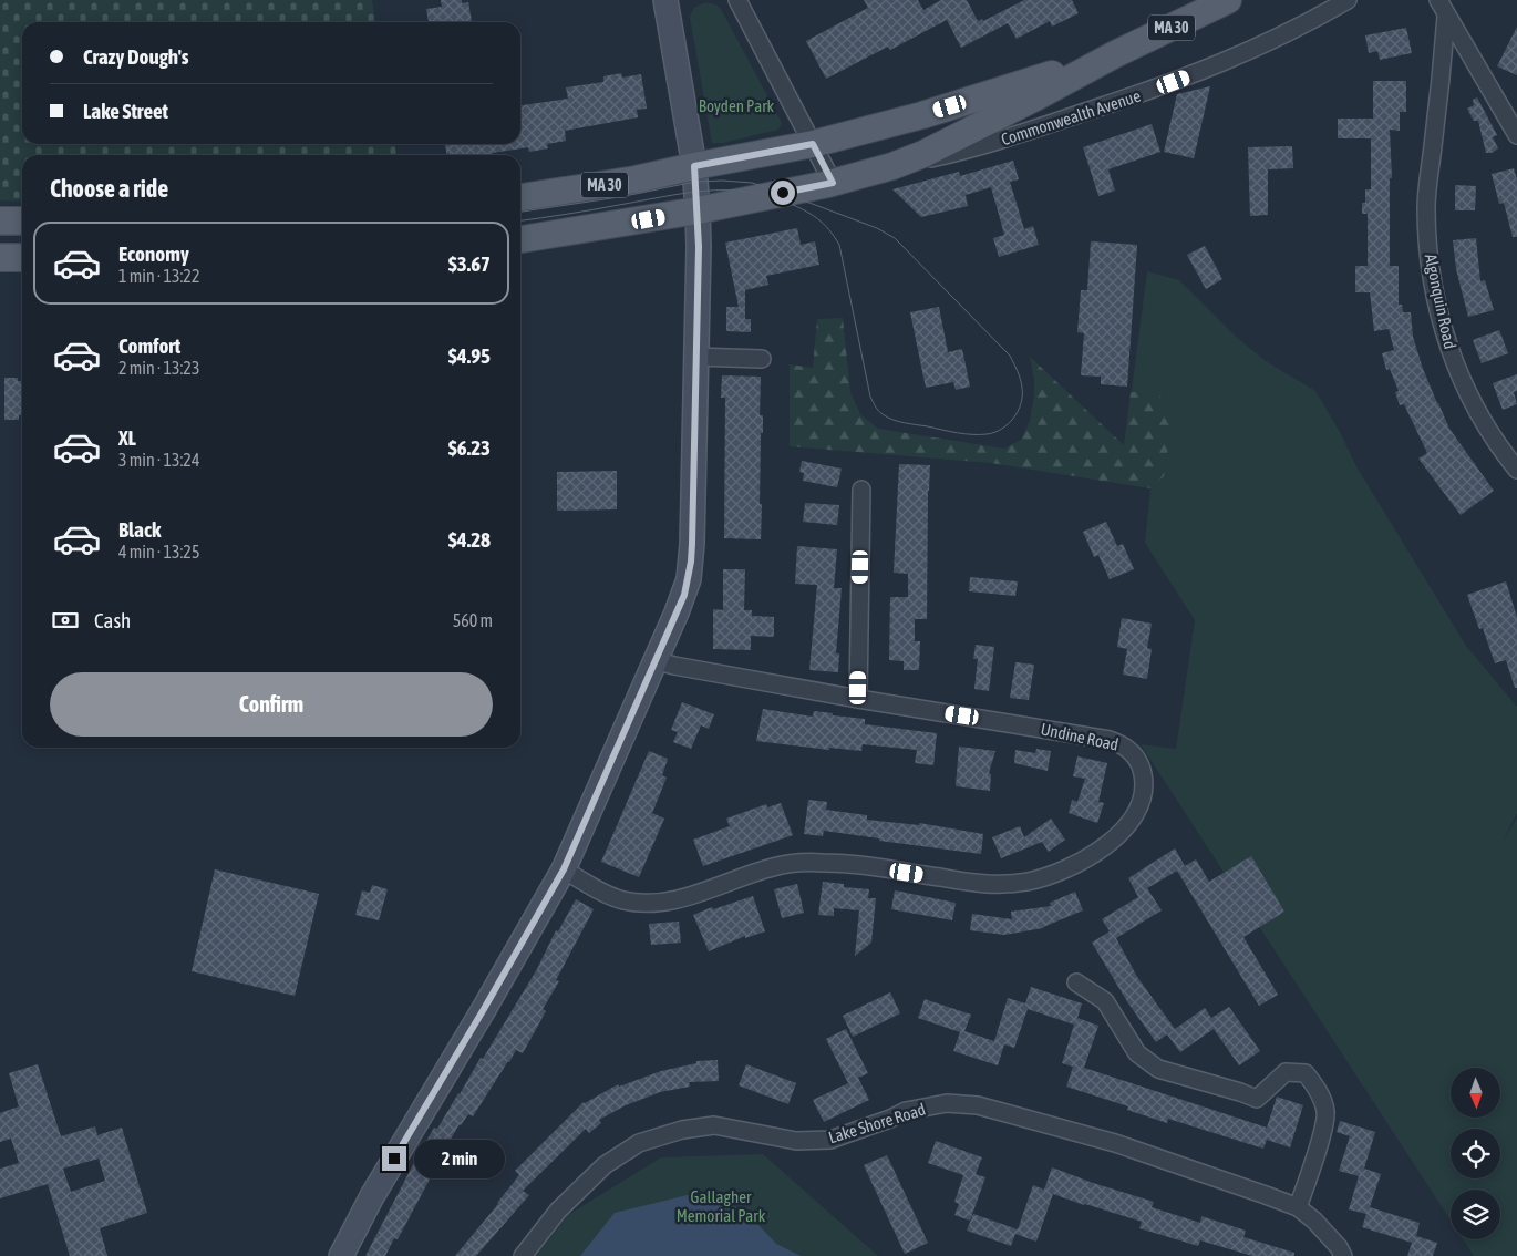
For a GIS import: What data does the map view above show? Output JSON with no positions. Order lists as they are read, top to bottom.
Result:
{
  "streets": {
    "main road": ["MA 30", "Commonwealth Avenue"],
    "street": ["Algonquin Road", "Undine Road", "Lake Shore Road"]
  },
  "parks": ["Boyden Park", "Gallagher Memorial Park"],
  "north": "bottom",
  "page": {
    "banner": ["Crazy Dough's", "Lake Street"],
    "heading": "Choose a ride",
    "list": [
      {
        "name": "Economy",
        "note": "1 min · 13:22",
        "value": "$3.67"
      },
      {
        "name": "Comfort",
        "note": "2 min · 13:23",
        "value": "$4.95"
      },
      {
        "name": "XL",
        "note": "3 min · 13:24",
        "value": "$6.23"
      },
      {
        "name": "Black",
        "note": "4 min · 13:25",
        "value": "$4.28"
      }
    ],
    "pay": ["Cash", "560 m"],
    "buttons": "Confirm",
    "bubble": "2 min"
  }
}
